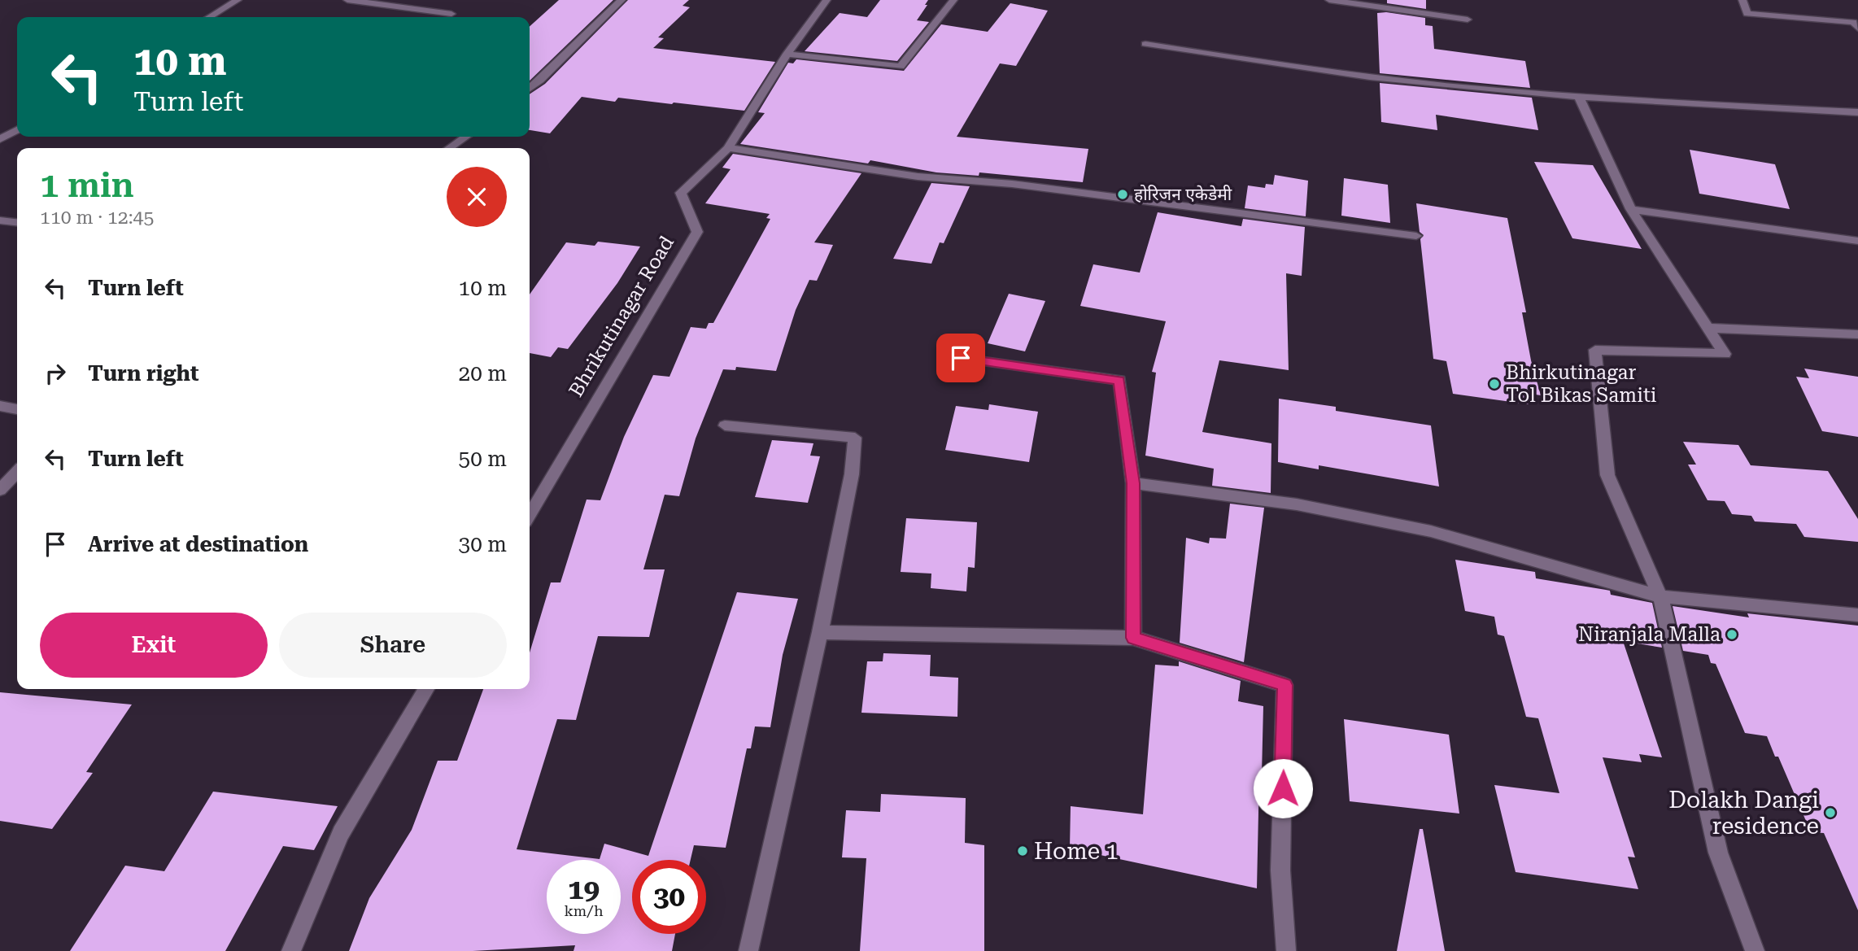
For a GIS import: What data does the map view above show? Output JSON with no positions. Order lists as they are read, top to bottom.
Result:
{
  "streets": {
    "street": ["Bhrikutinagar Road"]
  },
  "places": [
    "होरिजन एकेडेमी",
    "Bhirkutinagar Tol Bikas Samiti",
    "Niranjala Malla",
    "Dolakh Dangi residence",
    "Home 1"
  ],
  "page": {
    "turn": ["10 m", "Turn left"],
    "heading": ["1 min", "110 m · 12:45"],
    "list": [
      {
        "name": "Turn left",
        "value": "10 m"
      },
      {
        "name": "Turn right",
        "value": "20 m"
      },
      {
        "name": "Turn left",
        "value": "50 m"
      },
      {
        "name": "Arrive at destination",
        "value": "30 m"
      }
    ],
    "buttons": ["Exit", "Share"],
    "speed": "19 km/h",
    "limit": "30"
  }
}
